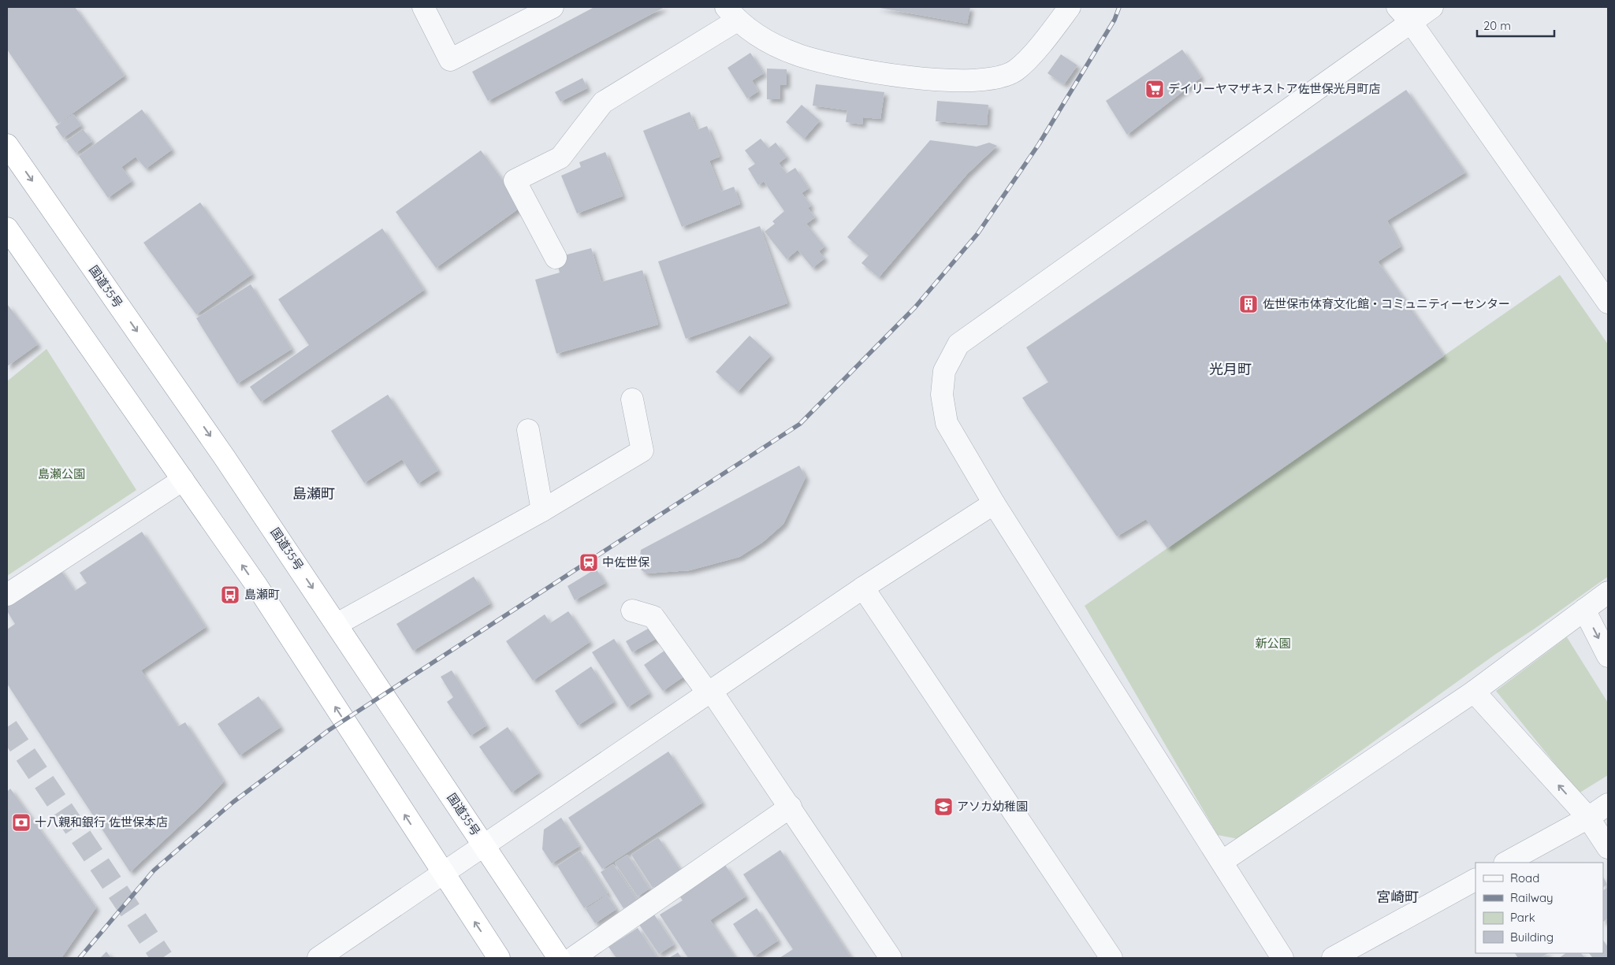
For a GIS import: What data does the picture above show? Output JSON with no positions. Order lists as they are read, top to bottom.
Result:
{
  "streets": {
    "highway": ["国道35号"]
  },
  "districts": ["光月町", "島瀬町", "宮崎町"],
  "parks": ["島瀬公園", "新公園"],
  "places": {
    "supermarket": ["デイリーヤマザキストア佐世保光月町店"],
    "building": ["佐世保市体育文化館・コミュニティーセンター"],
    "station": ["中佐世保"],
    "bus stop": ["島瀬町"],
    "school or university": ["アソカ幼稚園"],
    "bank": ["十八親和銀行 佐世保本店"]
  },
  "legend": [
    "Road",
    "Railway",
    "Park",
    "Building"
  ],
  "scale_bar": "20 m"
}
